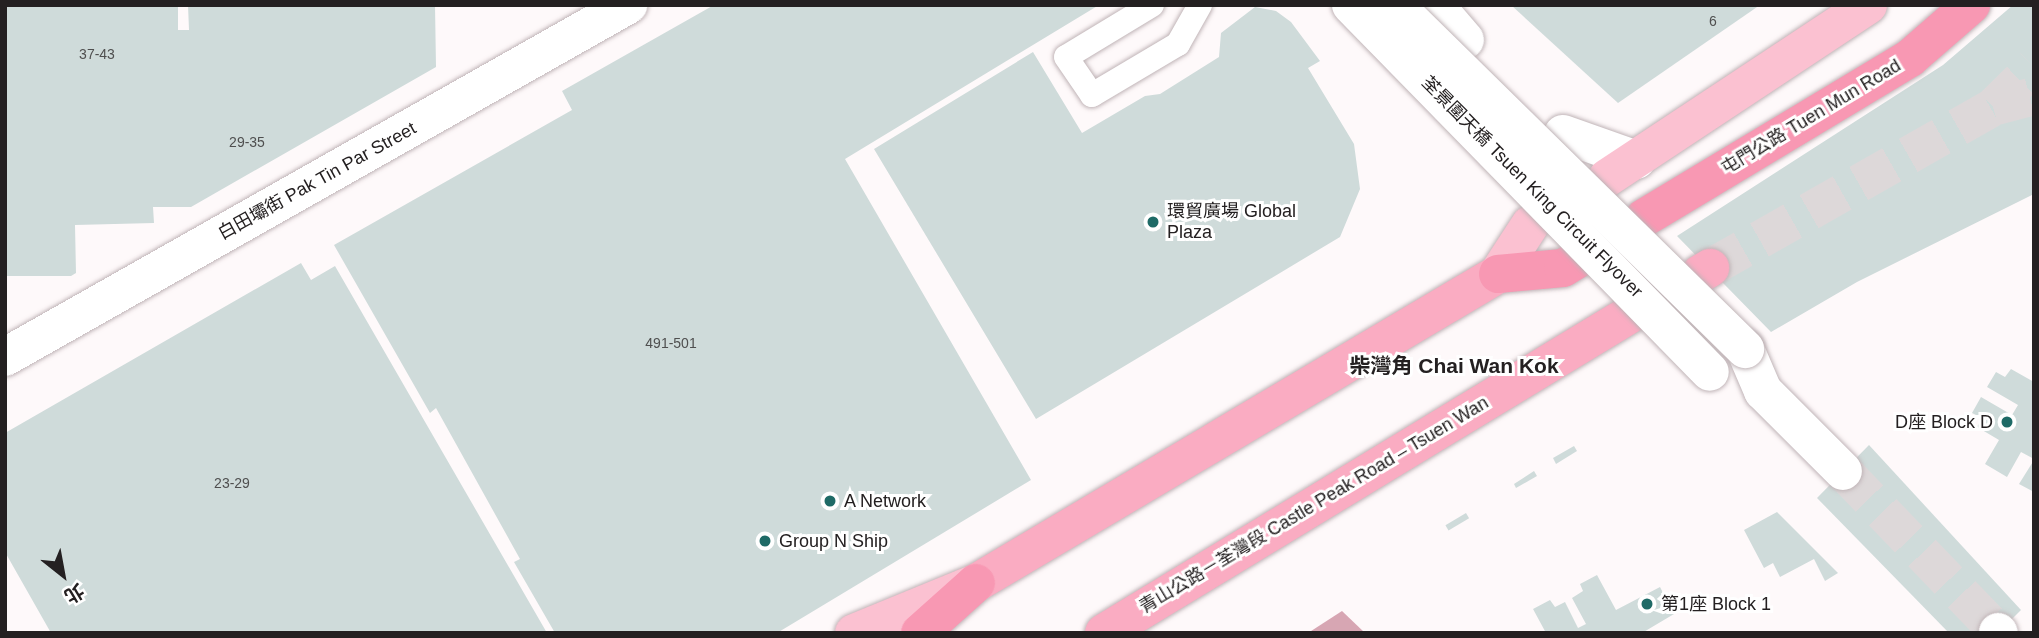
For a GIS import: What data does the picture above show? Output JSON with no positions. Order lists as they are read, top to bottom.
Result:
{
  "streets": {
    "highway": ["屯門公路 Tuen Mun Road", "青山公路－荃灣段 Castle Peak Road – Tsuen Wan"],
    "street": ["白田壩街 Pak Tin Par Street", "荃景圍天橋 Tsuen King Circuit Flyover"]
  },
  "districts": ["柴灣角 Chai Wan Kok"],
  "places": [
    "環貿廣場 Global Plaza",
    "D座 Block D",
    "A Network",
    "Group N Ship",
    "第1座 Block 1"
  ],
  "house_numbers": [
    "6",
    "37-43",
    "29-35",
    "491-501",
    "23-29"
  ],
  "north": "bottom right"
}
